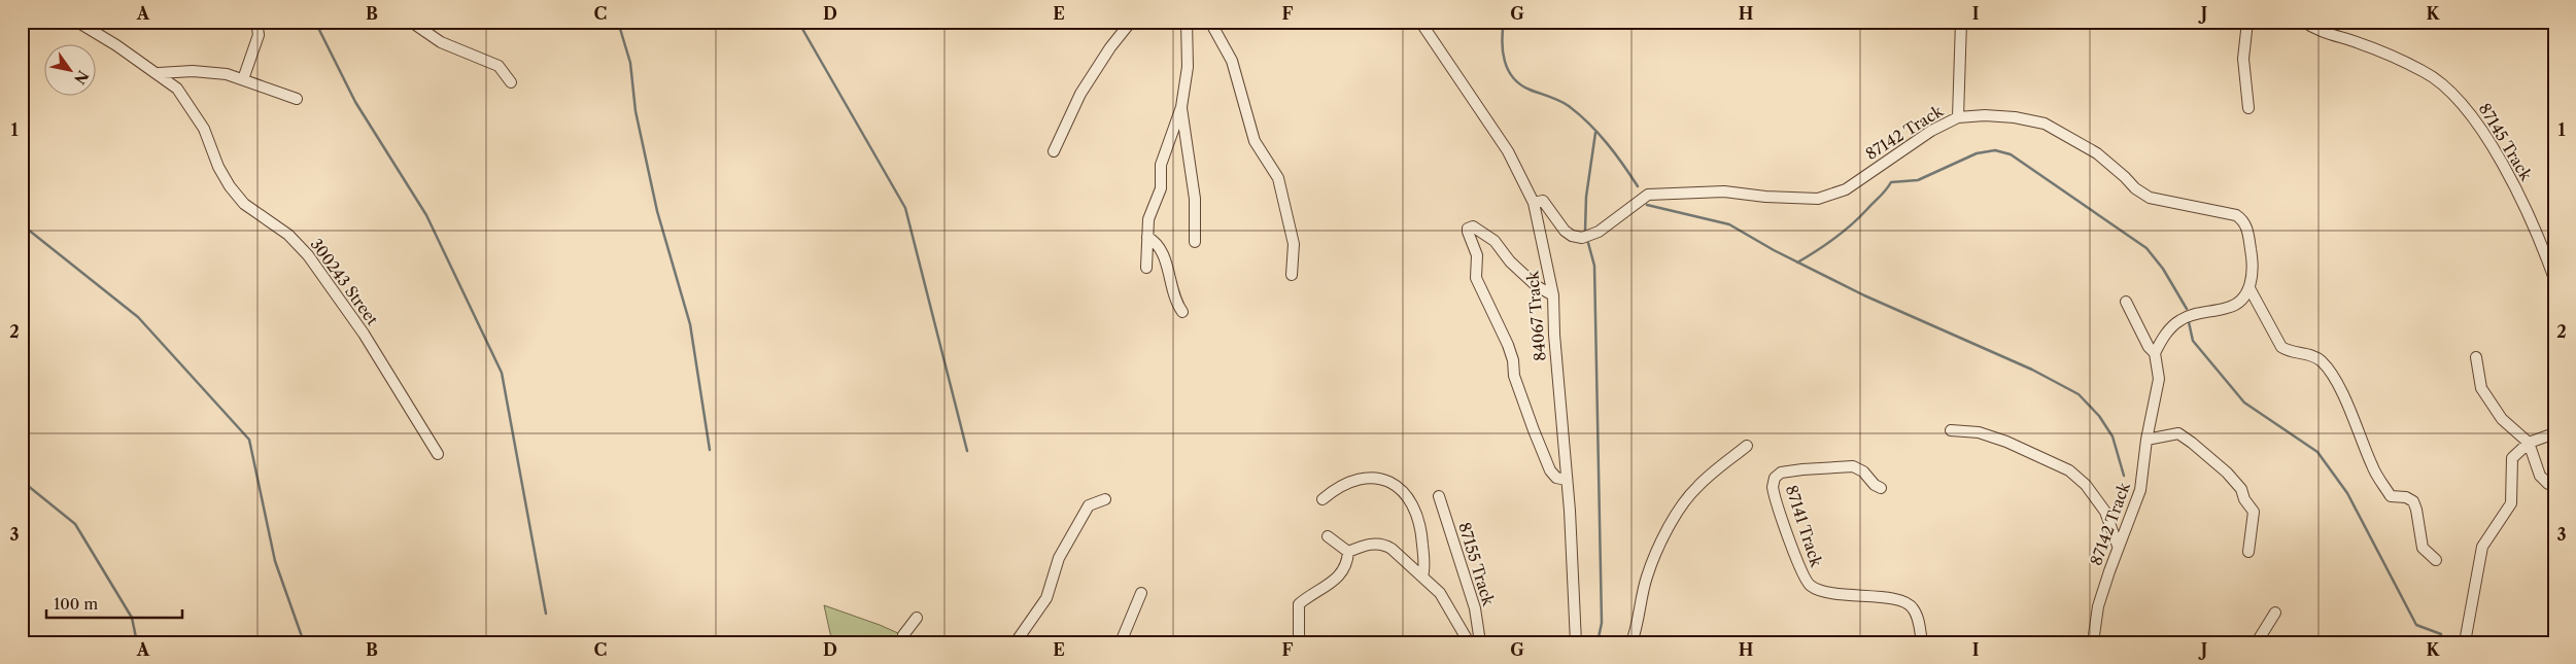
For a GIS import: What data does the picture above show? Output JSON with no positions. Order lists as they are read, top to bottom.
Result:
{
  "streets": {
    "street": [
      "87142 Track",
      "87145 Track",
      "300243 Street",
      "84067 Track",
      "87141 Track",
      "87155 Track"
    ]
  },
  "crossings": [
    ["87142 Track", "84067 Track"]
  ],
  "scale_bar": "100 m",
  "north": "bottom right",
  "grid": {
    "columns": [
      "A",
      "B",
      "C",
      "D",
      "E",
      "F",
      "G",
      "H",
      "I",
      "J",
      "K"
    ],
    "rows": ["1", "2", "3"]
  }
}
